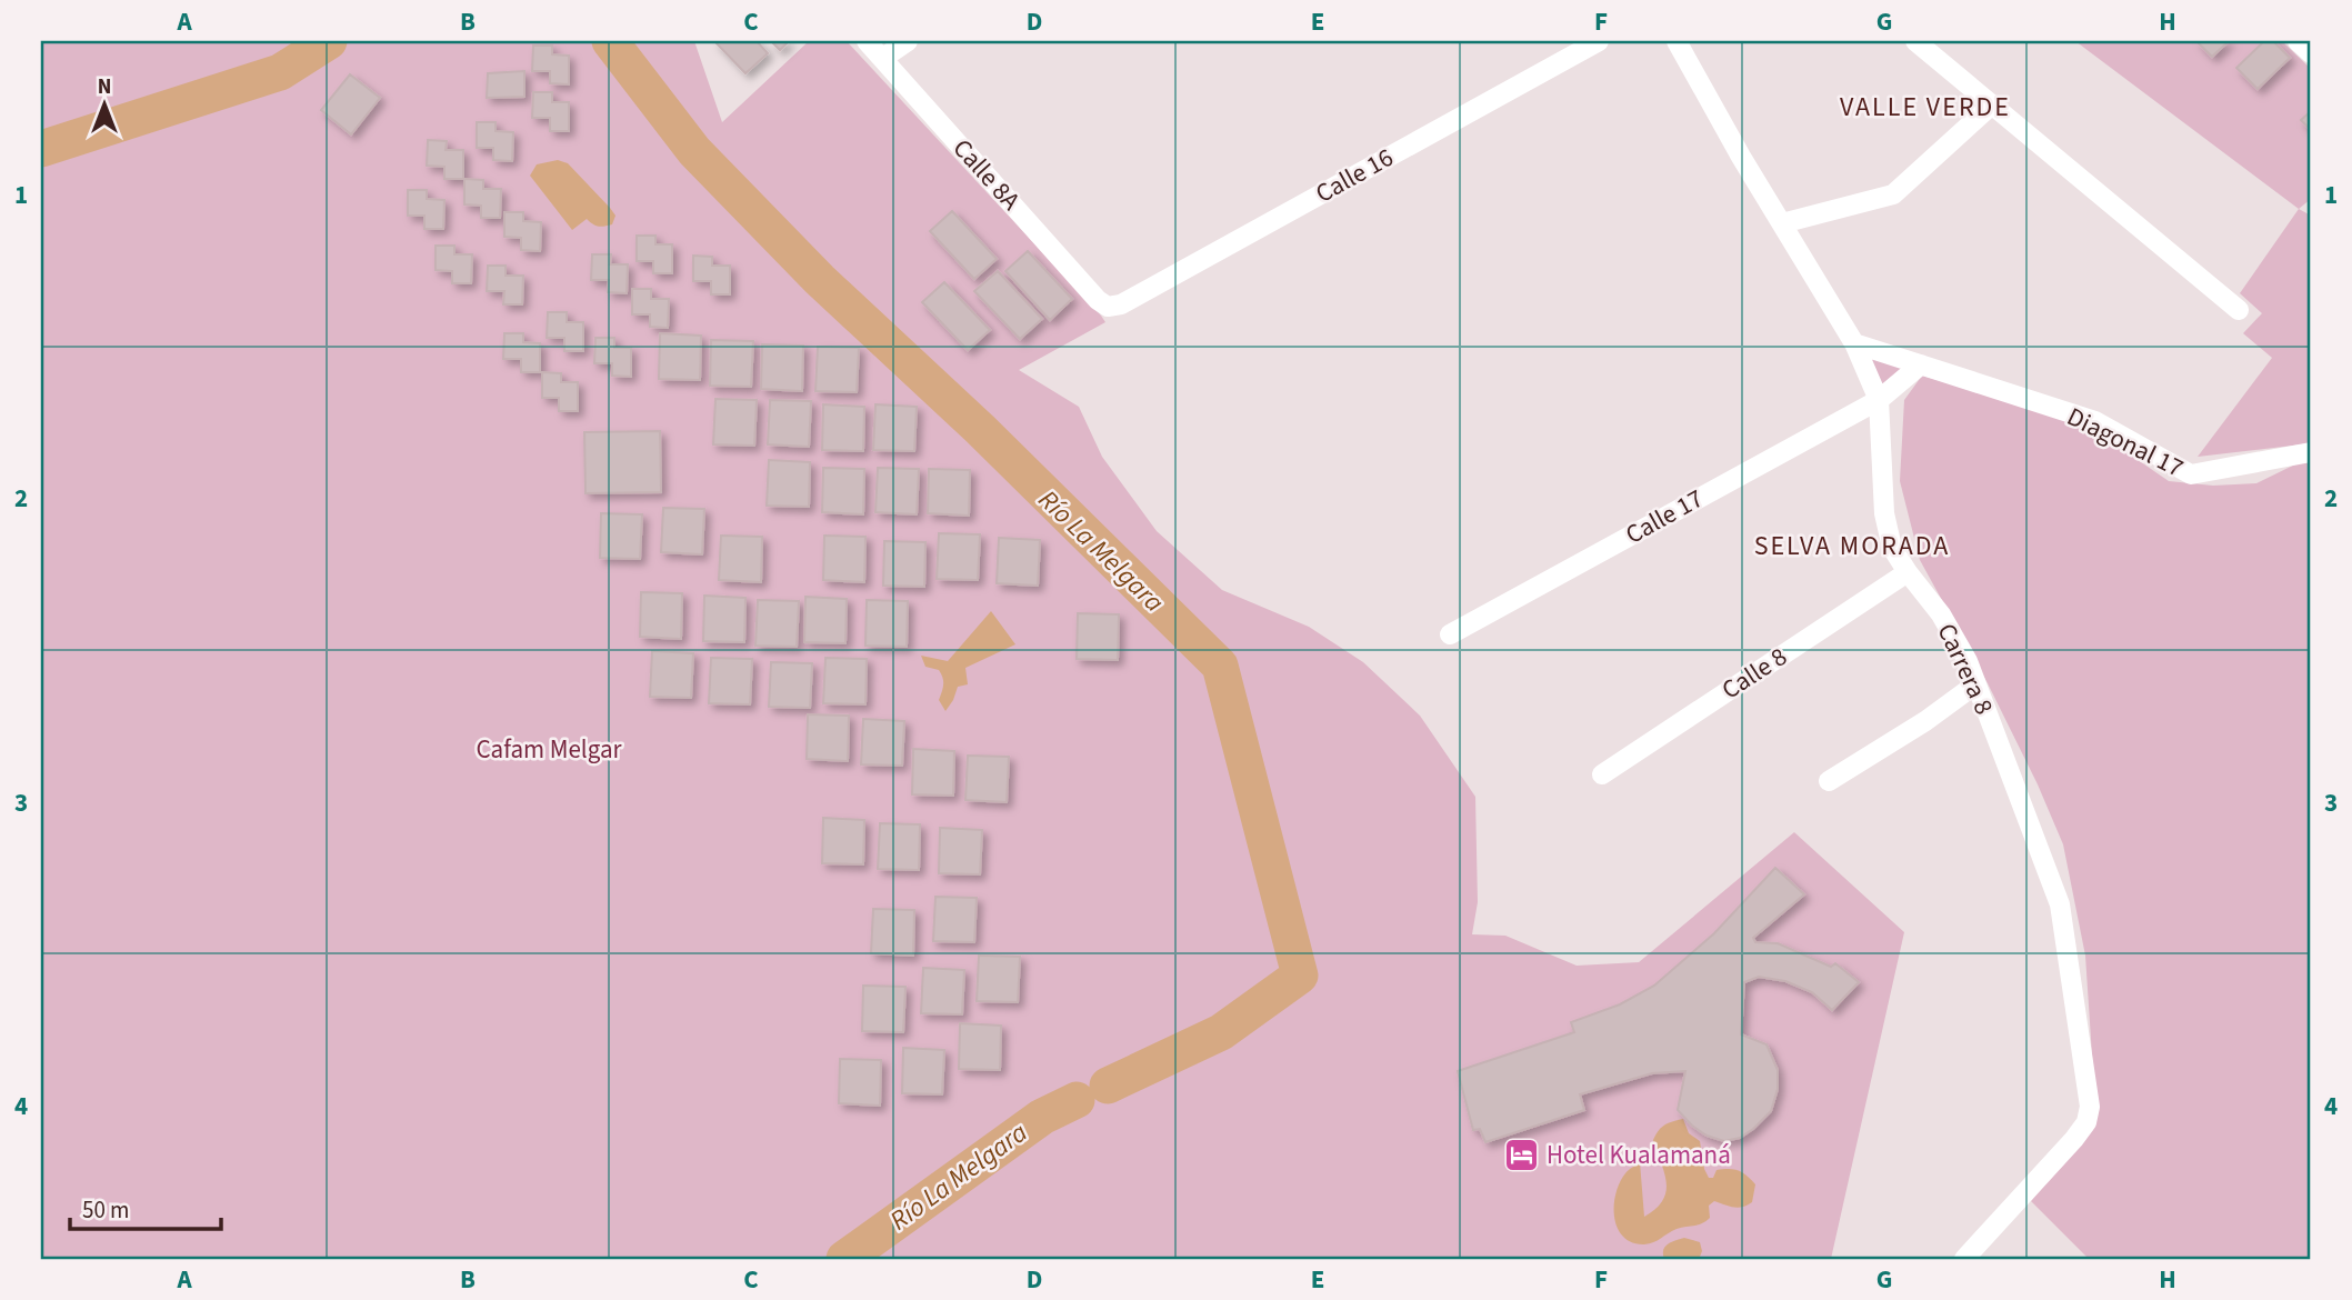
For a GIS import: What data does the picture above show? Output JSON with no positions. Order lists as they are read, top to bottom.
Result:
{
  "streets": {
    "street": [
      "Calle 8A",
      "Calle 16",
      "Diagonal 17",
      "Calle 17",
      "Carrera 8",
      "Calle 8"
    ]
  },
  "crossings": [
    ["Calle 8A", "Calle 16"],
    ["Diagonal 17", "Calle 17"],
    ["Diagonal 17", "Carrera 8"],
    ["Calle 17", "Carrera 8"],
    ["Carrera 8", "Calle 8"]
  ],
  "districts": ["VALLE VERDE", "SELVA MORADA"],
  "water": ["Río La Melgara"],
  "parks": ["Cafam Melgar"],
  "places": {
    "hotel": ["Hotel Kualamaná"]
  },
  "scale_bar": "50 m",
  "north": "top",
  "grid": {
    "columns": [
      "A",
      "B",
      "C",
      "D",
      "E",
      "F",
      "G",
      "H"
    ],
    "rows": [
      "1",
      "2",
      "3",
      "4"
    ]
  }
}
